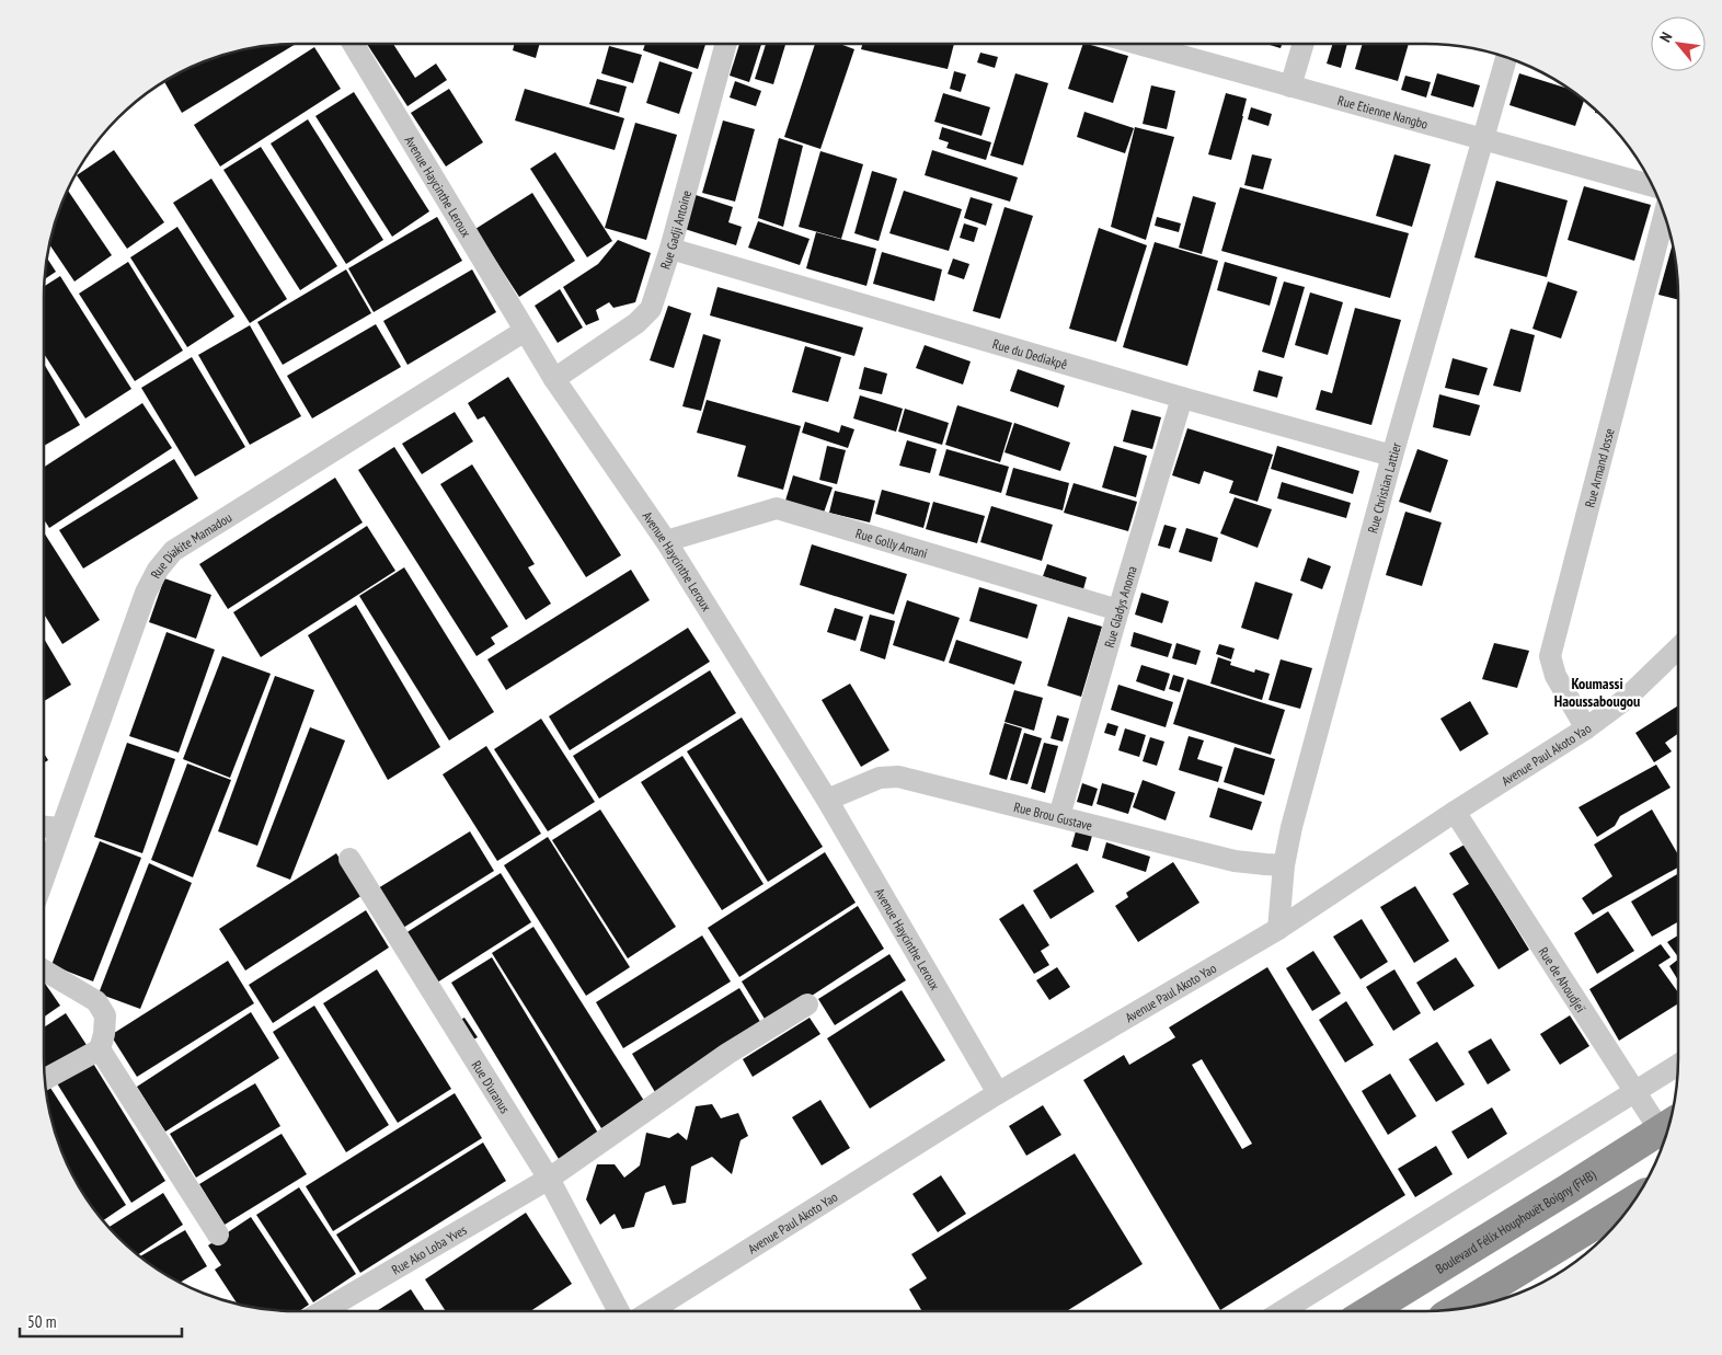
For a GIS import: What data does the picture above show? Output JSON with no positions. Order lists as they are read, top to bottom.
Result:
{
  "streets": {
    "highway": ["Boulevard Félix Houphouët Boigny (FHB)"],
    "street": [
      "Rue Etienne Nangbo",
      "Avenue Haycinthe Leroux",
      "Rue Gadji Antoine",
      "Rue du Dediakpê",
      "Rue Armand Josse",
      "Rue Christian Lattier",
      "Rue Golly Amani",
      "Rue Diakite Mamadou",
      "Rue Gladys Anoma",
      "Avenue Paul Akoto Yao",
      "Rue Brou Gustave",
      "Rue de Ahoudjeï",
      "Rue D'uranus",
      "Rue Ako Loba Yves"
    ]
  },
  "crossings": [
    ["Rue Etienne Nangbo", "Rue Christian Lattier"],
    ["Avenue Haycinthe Leroux", "Rue Gadji Antoine"],
    ["Avenue Haycinthe Leroux", "Rue Golly Amani"],
    ["Avenue Haycinthe Leroux", "Rue Diakite Mamadou"],
    ["Avenue Haycinthe Leroux", "Avenue Paul Akoto Yao"],
    ["Avenue Haycinthe Leroux", "Rue Brou Gustave"],
    ["Rue Gadji Antoine", "Rue du Dediakpê"],
    ["Rue du Dediakpê", "Rue Christian Lattier"],
    ["Rue du Dediakpê", "Rue Gladys Anoma"],
    ["Rue Armand Josse", "Avenue Paul Akoto Yao"],
    ["Rue Christian Lattier", "Avenue Paul Akoto Yao"],
    ["Rue Christian Lattier", "Rue Brou Gustave"],
    ["Rue Golly Amani", "Rue Gladys Anoma"],
    ["Rue Gladys Anoma", "Rue Brou Gustave"],
    ["Avenue Paul Akoto Yao", "Rue de Ahoudjeï"],
    ["Rue D'uranus", "Rue Ako Loba Yves"]
  ],
  "districts": ["Koumassi Haoussabougou"],
  "scale_bar": "50 m",
  "north": "top left"
}
